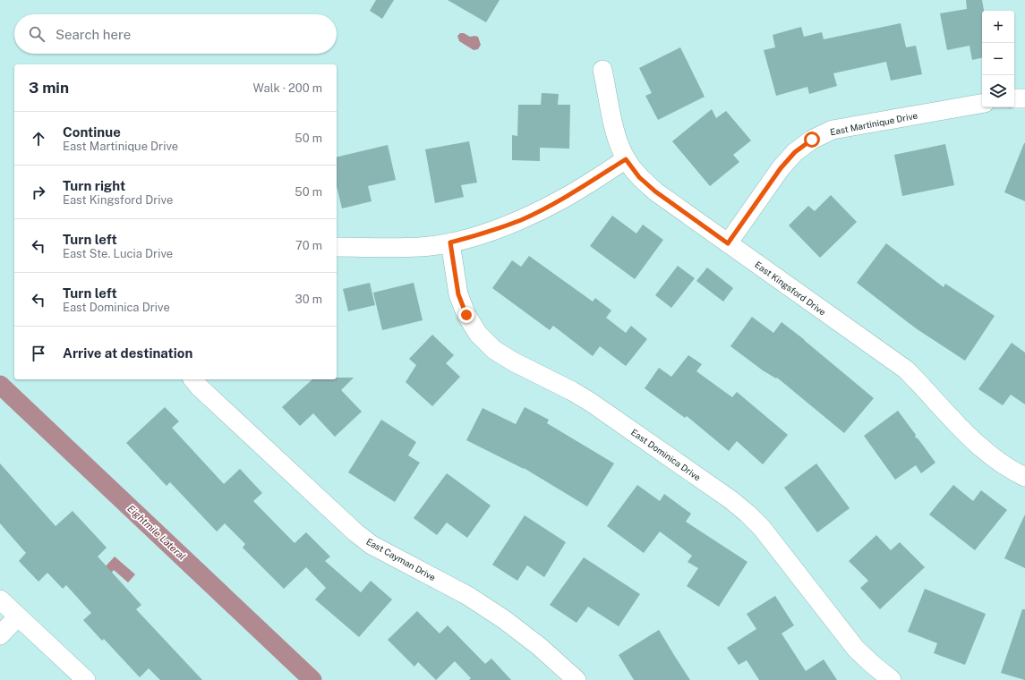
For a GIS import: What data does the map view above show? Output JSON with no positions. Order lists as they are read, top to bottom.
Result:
{
  "streets": {
    "street": [
      "East Martinique Drive",
      "East Kingsford Drive",
      "East Dominica Drive",
      "East Cayman Drive"
    ]
  },
  "crossings": [
    ["East Martinique Drive", "East Kingsford Drive"]
  ],
  "water": ["Eightmile Lateral"],
  "page": {
    "map_buttons": ["+", "−"],
    "search": "Search here",
    "heading": ["3 min", "Walk · 200 m"],
    "list": [
      ["Continue", "East Martinique Drive", "50 m"],
      ["Turn right", "East Kingsford Drive", "50 m"],
      ["Turn left", "East Ste. Lucia Drive", "70 m"],
      ["Turn left", "East Dominica Drive", "30 m"],
      "Arrive at destination"
    ]
  }
}
